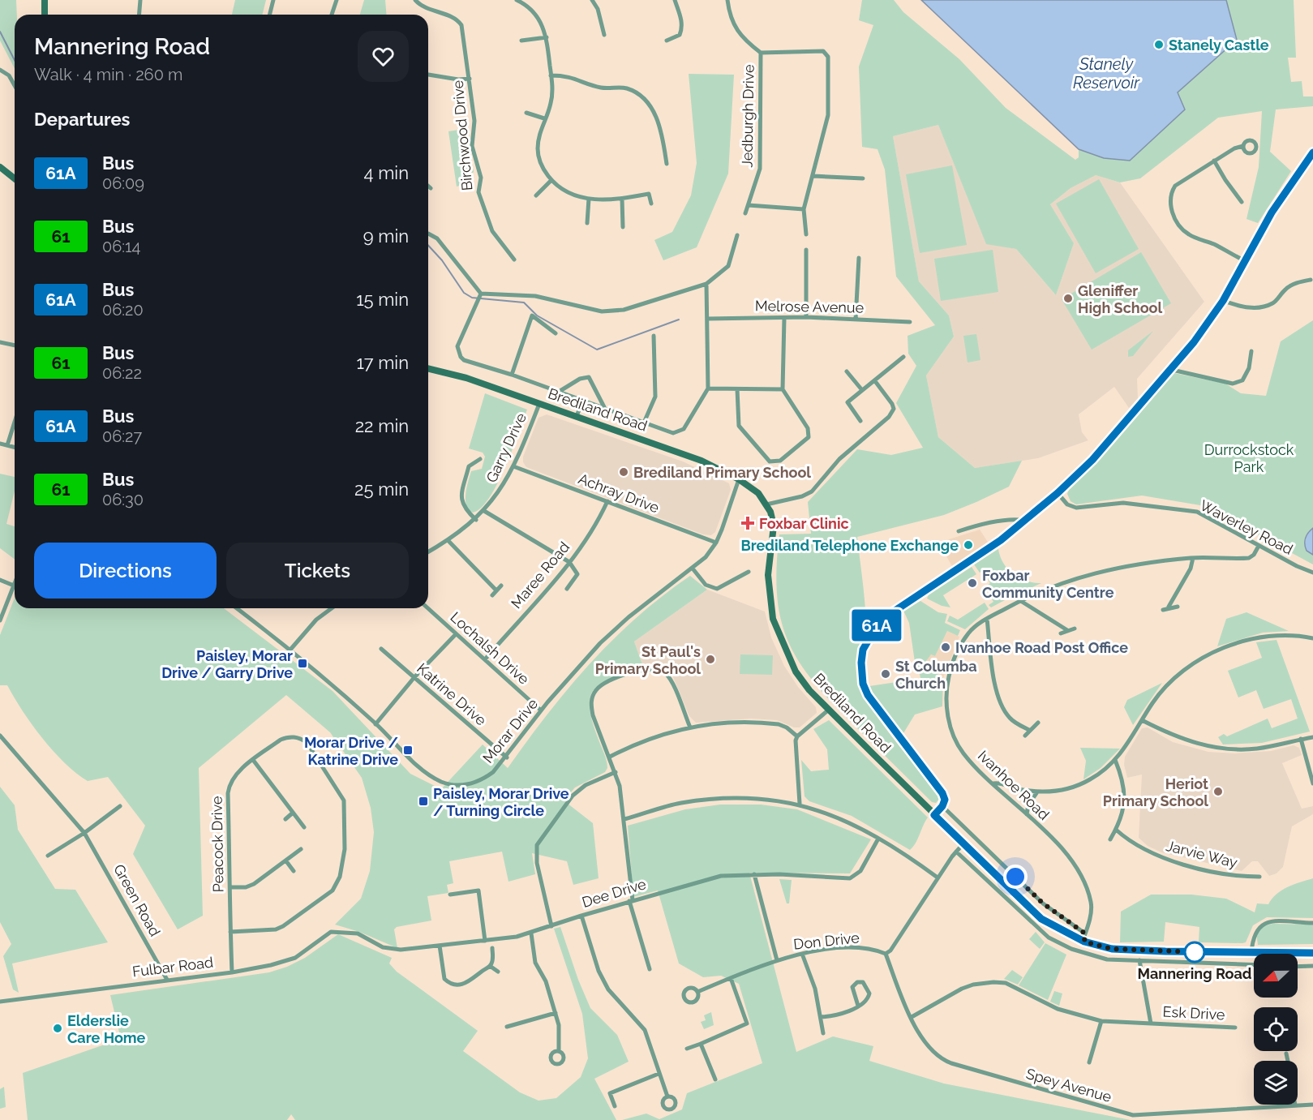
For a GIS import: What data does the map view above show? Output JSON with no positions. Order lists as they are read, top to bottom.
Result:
{
  "streets": {
    "street": [
      "Jedburgh Drive",
      "Birchwood Drive",
      "Melrose Avenue",
      "Brediland Road",
      "Garry Drive",
      "Achray Drive",
      "Waverley Road",
      "Maree Road",
      "Lochalsh Drive",
      "Katrine Drive",
      "Morar Drive",
      "Ivanhoe Road",
      "Peacock Drive",
      "Jarvie Way",
      "Dee Drive",
      "Green Road",
      "Don Drive",
      "Fulbar Road",
      "Esk Drive",
      "Spey Avenue"
    ]
  },
  "crossings": [
    ["Brediland Road", "Garry Drive"],
    ["Brediland Road", "Morar Drive"],
    ["Brediland Road", "Ivanhoe Road"],
    ["Garry Drive", "Achray Drive"],
    ["Achray Drive", "Maree Road"],
    ["Achray Drive", "Morar Drive"],
    ["Waverley Road", "Ivanhoe Road"],
    ["Maree Road", "Lochalsh Drive"],
    ["Lochalsh Drive", "Morar Drive"],
    ["Katrine Drive", "Morar Drive"],
    ["Peacock Drive", "Fulbar Road"],
    ["Dee Drive", "Fulbar Road"],
    ["Green Road", "Fulbar Road"],
    ["Don Drive", "Spey Avenue"],
    ["Esk Drive", "Spey Avenue"]
  ],
  "water": ["Stanely Reservoir"],
  "parks": ["Durrockstock Park"],
  "places": {
    "other": [
      "Stanely Castle",
      "Gleniffer High School",
      "Brediland Primary School",
      "Brediland Telephone Exchange",
      "Foxbar Community Centre",
      "Ivanhoe Road Post Office",
      "St Paul's Primary School",
      "St Columba Church",
      "Heriot Primary School",
      "Mannering Road",
      "Elderslie Care Home"
    ],
    "health": ["Foxbar Clinic"],
    "transit": ["Paisley, Morar Drive / Garry Drive", "Morar Drive / Katrine Drive", "Paisley, Morar Drive / Turning Circle"]
  },
  "lines": ["bus line 61A"],
  "north": "left",
  "page": {
    "on_map": "61A",
    "heading": [
      ["Mannering Road", "Walk · 4 min · 260 m"],
      "Departures"
    ],
    "list": [
      {
        "mark": "61A",
        "name": "Bus",
        "note": "06:09",
        "value": "4 min"
      },
      {
        "mark": "61",
        "name": "Bus",
        "note": "06:14",
        "value": "9 min"
      },
      {
        "mark": "61A",
        "name": "Bus",
        "note": "06:20",
        "value": "15 min"
      },
      {
        "mark": "61",
        "name": "Bus",
        "note": "06:22",
        "value": "17 min"
      },
      {
        "mark": "61A",
        "name": "Bus",
        "note": "06:27",
        "value": "22 min"
      },
      {
        "mark": "61",
        "name": "Bus",
        "note": "06:30",
        "value": "25 min"
      }
    ],
    "buttons": ["Directions", "Tickets"]
  }
}
